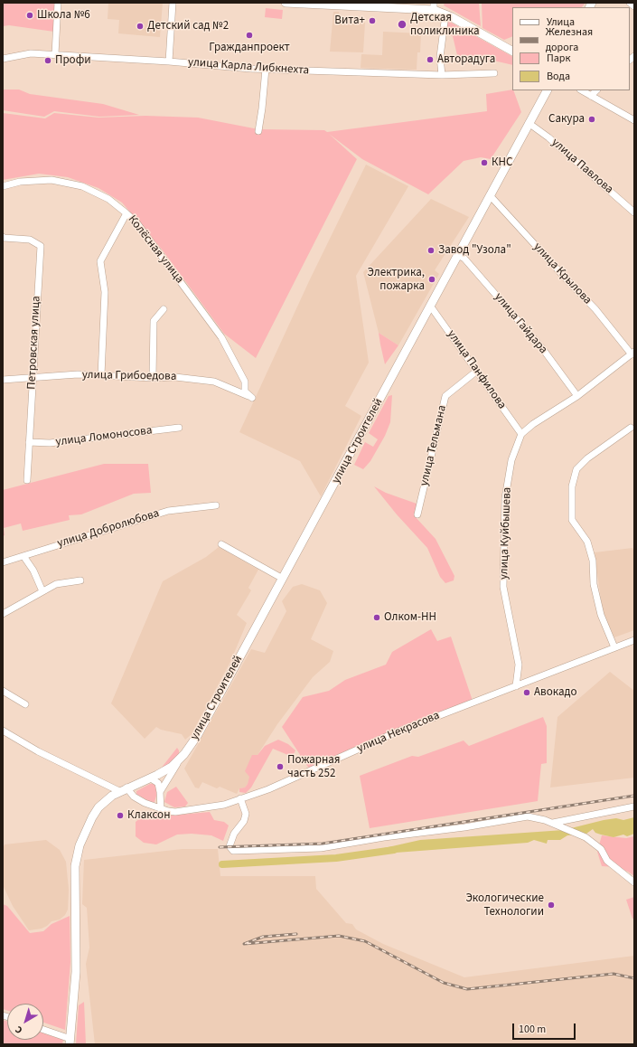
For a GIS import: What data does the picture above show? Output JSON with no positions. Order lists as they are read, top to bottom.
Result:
{
  "streets": {
    "main road": ["улица Строителей"],
    "street": [
      "улица Карла Либкнехта",
      "улица Павлова",
      "Колёсная улица",
      "улица Крылова",
      "улица Гайдара",
      "Петровская улица",
      "улица Панфилова",
      "улица Грибоедова",
      "улица Ломоносова",
      "улица Тельмана",
      "улица Добролюбова",
      "улица Куйбышева",
      "улица Некрасова"
    ]
  },
  "crossings": [
    ["улица Павлова", "улица Строителей"],
    ["Колёсная улица", "улица Грибоедова"],
    ["улица Крылова", "улица Строителей"],
    ["улица Гайдара", "улица Строителей"],
    ["Петровская улица", "улица Грибоедова"],
    ["Петровская улица", "улица Ломоносова"],
    ["улица Панфилова", "улица Строителей"],
    ["улица Панфилова", "улица Тельмана"],
    ["улица Панфилова", "улица Куйбышева"],
    ["улица Строителей", "улица Некрасова"],
    ["улица Куйбышева", "улица Некрасова"]
  ],
  "places": [
    "Школа №6",
    "Вита+",
    "Детская поликлиника",
    "Детский сад №2",
    "Гражданпроект",
    "Авторадуга",
    "Профи",
    "Сакура",
    "КНС",
    "Завод \"Узола\"",
    "Электрика, пожарка",
    "Олком-НН",
    "Авокадо",
    "Пожарная часть 252",
    "Клаксон",
    "Экологические Технологии"
  ],
  "legend": [
    "Улица",
    "Железная дорога",
    "Парк",
    "Вода"
  ],
  "scale_bar": "100 m",
  "north": "bottom left"
}
